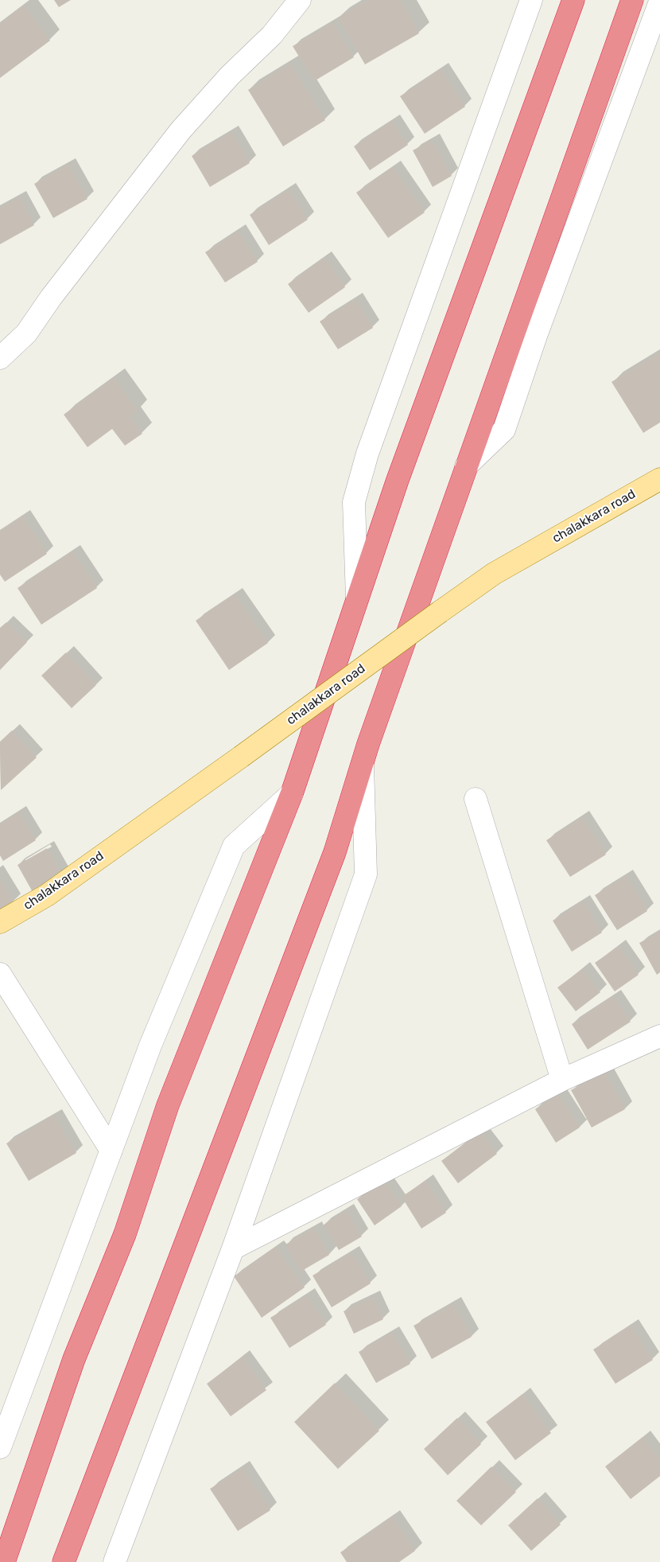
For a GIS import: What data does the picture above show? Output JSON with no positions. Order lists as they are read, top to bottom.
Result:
{
  "streets": {
    "main road": ["chalakkara road"]
  }
}
